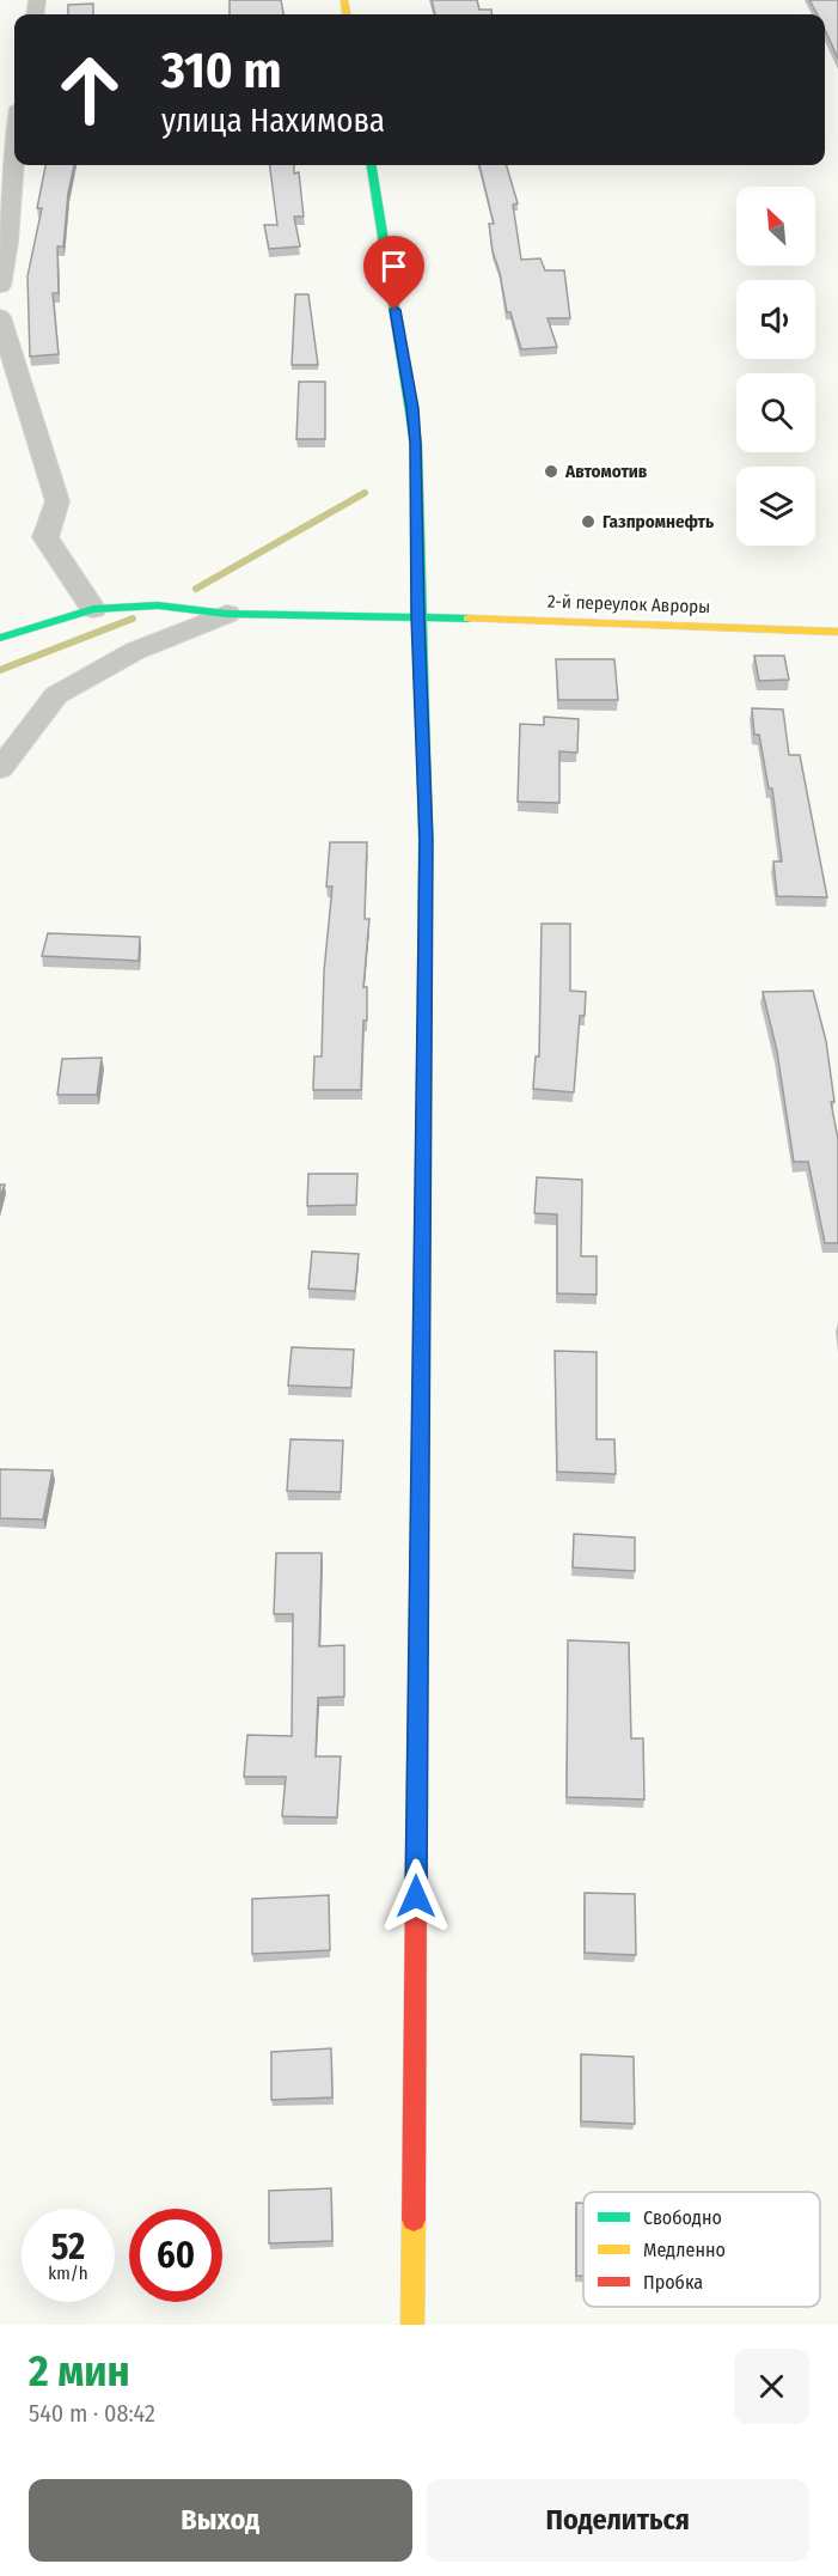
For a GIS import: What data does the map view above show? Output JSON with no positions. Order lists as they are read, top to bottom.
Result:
{
  "streets": {
    "main road": ["2-й переулок Авроры"]
  },
  "places": ["Автомотив", "Газпромнефть"],
  "legend": ["Свободно", "Медленно", "Пробка"],
  "north": "top left",
  "page": {
    "turn": ["310 m", "улица Нахимова"],
    "speed": "52 km/h",
    "limit": "60",
    "heading": ["2 мин", "540 m · 08:42"],
    "buttons": ["Выход", "Поделиться"]
  }
}
